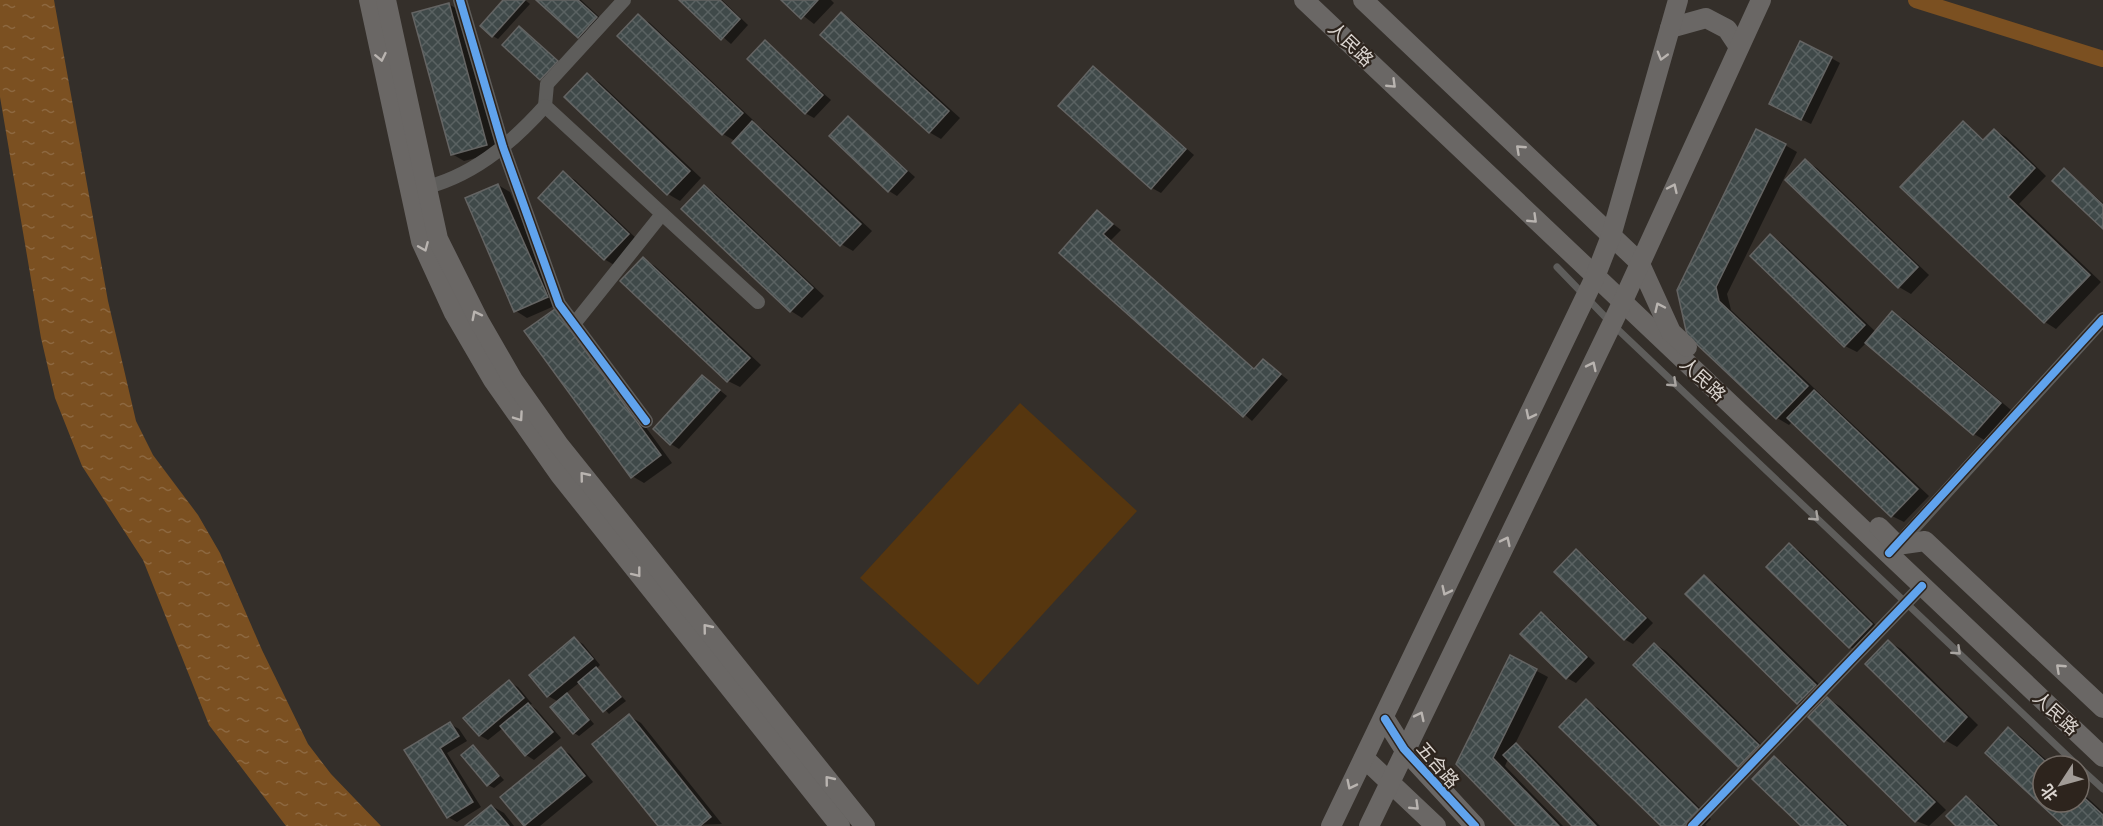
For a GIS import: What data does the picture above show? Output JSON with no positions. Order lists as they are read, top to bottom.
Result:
{
  "streets": {
    "main road": ["人民路", "五合路"]
  },
  "north": "bottom left"
}
